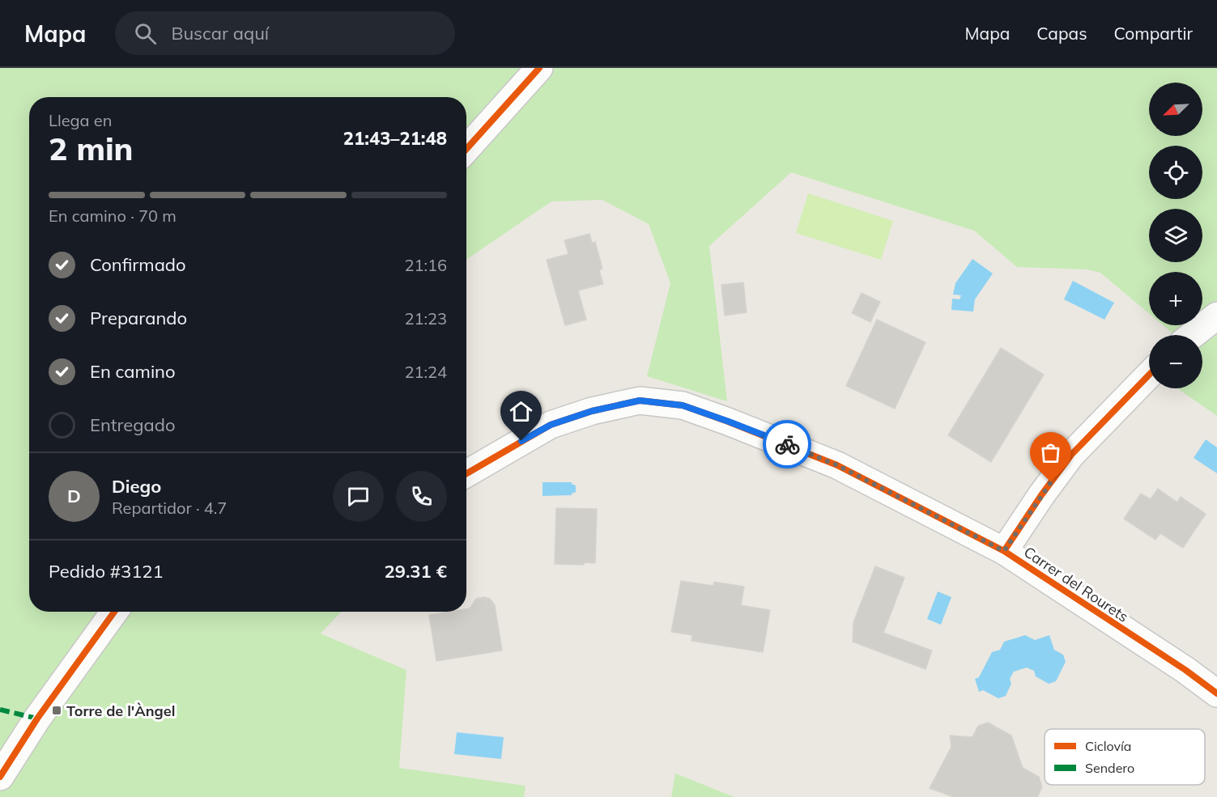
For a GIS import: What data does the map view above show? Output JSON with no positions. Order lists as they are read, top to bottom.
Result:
{
  "streets": {
    "street": ["Carrer del Rourets"]
  },
  "places": {
    "transit": ["Torre de l'Àngel"]
  },
  "legend": ["Ciclovía", "Sendero"],
  "north": "bottom left",
  "page": {
    "header": "Mapa",
    "search": "Buscar aquí",
    "nav": ["Mapa", "Capas", "Compartir"],
    "map_buttons": ["+", "−"],
    "heading": ["2 min", "Llega en", "21:43–21:48"],
    "panel": [
      "Diego",
      "Repartidor · 4.7",
      "Pedido #3121",
      "29.31 €"
    ],
    "bar": "En camino · 70 m",
    "list": [
      ["Confirmado", "21:16"],
      ["Preparando", "21:23"],
      ["En camino", "21:24"],
      "Entregado"
    ],
    "round": "D"
  }
}
